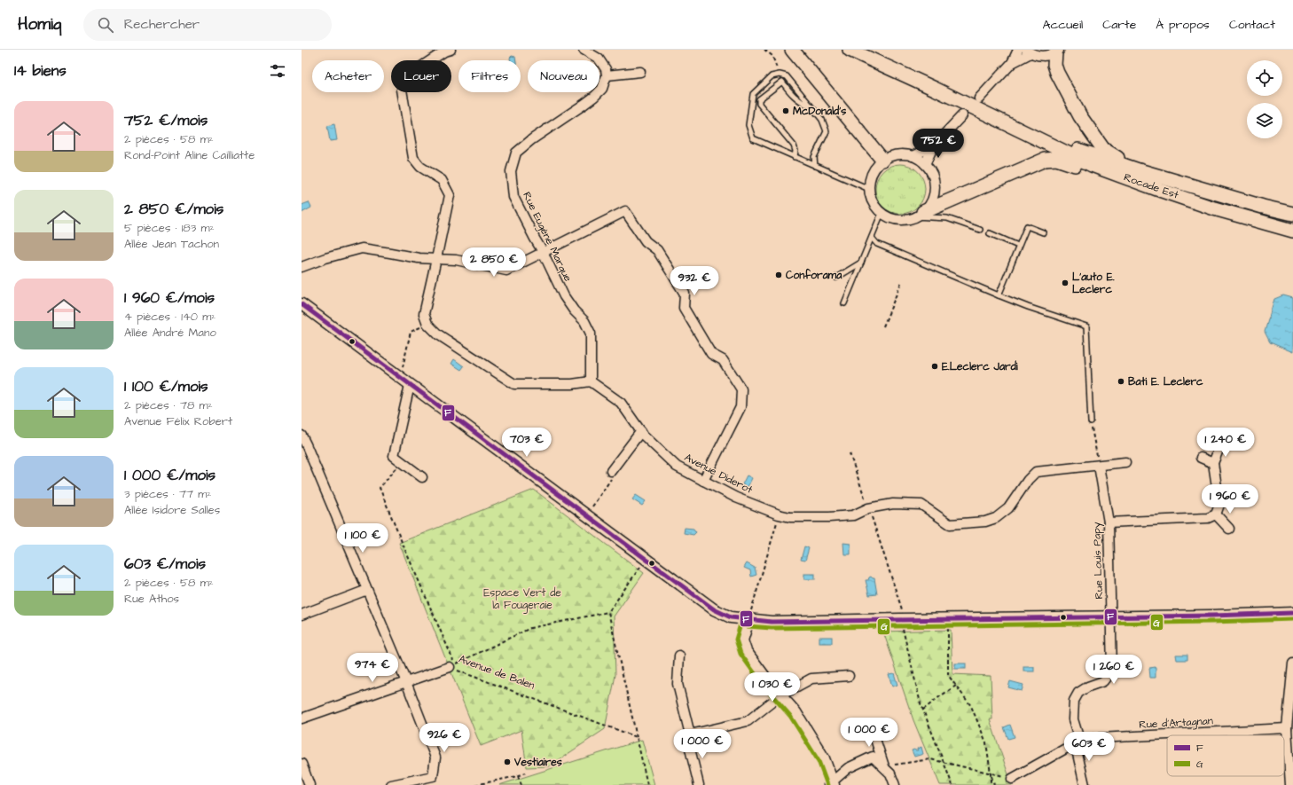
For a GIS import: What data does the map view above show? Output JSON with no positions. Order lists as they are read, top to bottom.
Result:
{
  "streets": {
    "main road": ["Rocade Est"],
    "street": [
      "Rue Eugène Marque",
      "Avenue Diderot",
      "Rue Louis Papy",
      "Avenue de Balen",
      "Rue d'Artagnan"
    ]
  },
  "crossings": [
    ["Rue Eugène Marque", "Avenue Diderot"],
    ["Avenue Diderot", "Rue Louis Papy"],
    ["Rue Louis Papy", "Rue d'Artagnan"]
  ],
  "parks": ["Espace Vert de la Fougeraie"],
  "places": [
    "McDonald's",
    "Conforama",
    "L'auto E. Leclerc",
    "E.Leclerc Jardi",
    "Bati E. Leclerc",
    "Vestiaires"
  ],
  "lines": ["transit line F", "transit line G"],
  "legend": ["F", "G"],
  "page": {
    "header": "Homiq",
    "search": "Rechercher",
    "nav": [
      "Accueil",
      "Carte",
      "À propos",
      "Contact"
    ],
    "heading": "14 biens",
    "chip": [
      "Acheter",
      "Louer",
      "Filtres",
      "Nouveau"
    ],
    "list": [
      {
        "name": "752 €/mois",
        "note": "2 pièces · 58 m² · Rond-Point Aline Cailliatte"
      },
      {
        "name": "2 850 €/mois",
        "note": "5 pièces · 183 m² · Allée Jean Tachon"
      },
      {
        "name": "1 960 €/mois",
        "note": "4 pièces · 140 m² · Allée André Mano"
      },
      {
        "name": "1 100 €/mois",
        "note": "2 pièces · 78 m² · Avenue Félix Robert"
      },
      {
        "name": "1 000 €/mois",
        "note": "3 pièces · 77 m² · Allée Isidore Salles"
      },
      {
        "name": "603 €/mois",
        "note": "2 pièces · 58 m² · Rue Athos"
      }
    ],
    "price": [
      "752 €",
      "2 850 €",
      "932 €",
      "703 €",
      "1 240 €",
      "1 960 €",
      "1 100 €",
      "974 €",
      "1 260 €",
      "1 030 €",
      "1 000 €",
      "926 €",
      "1 000 €",
      "603 €"
    ]
  }
}
